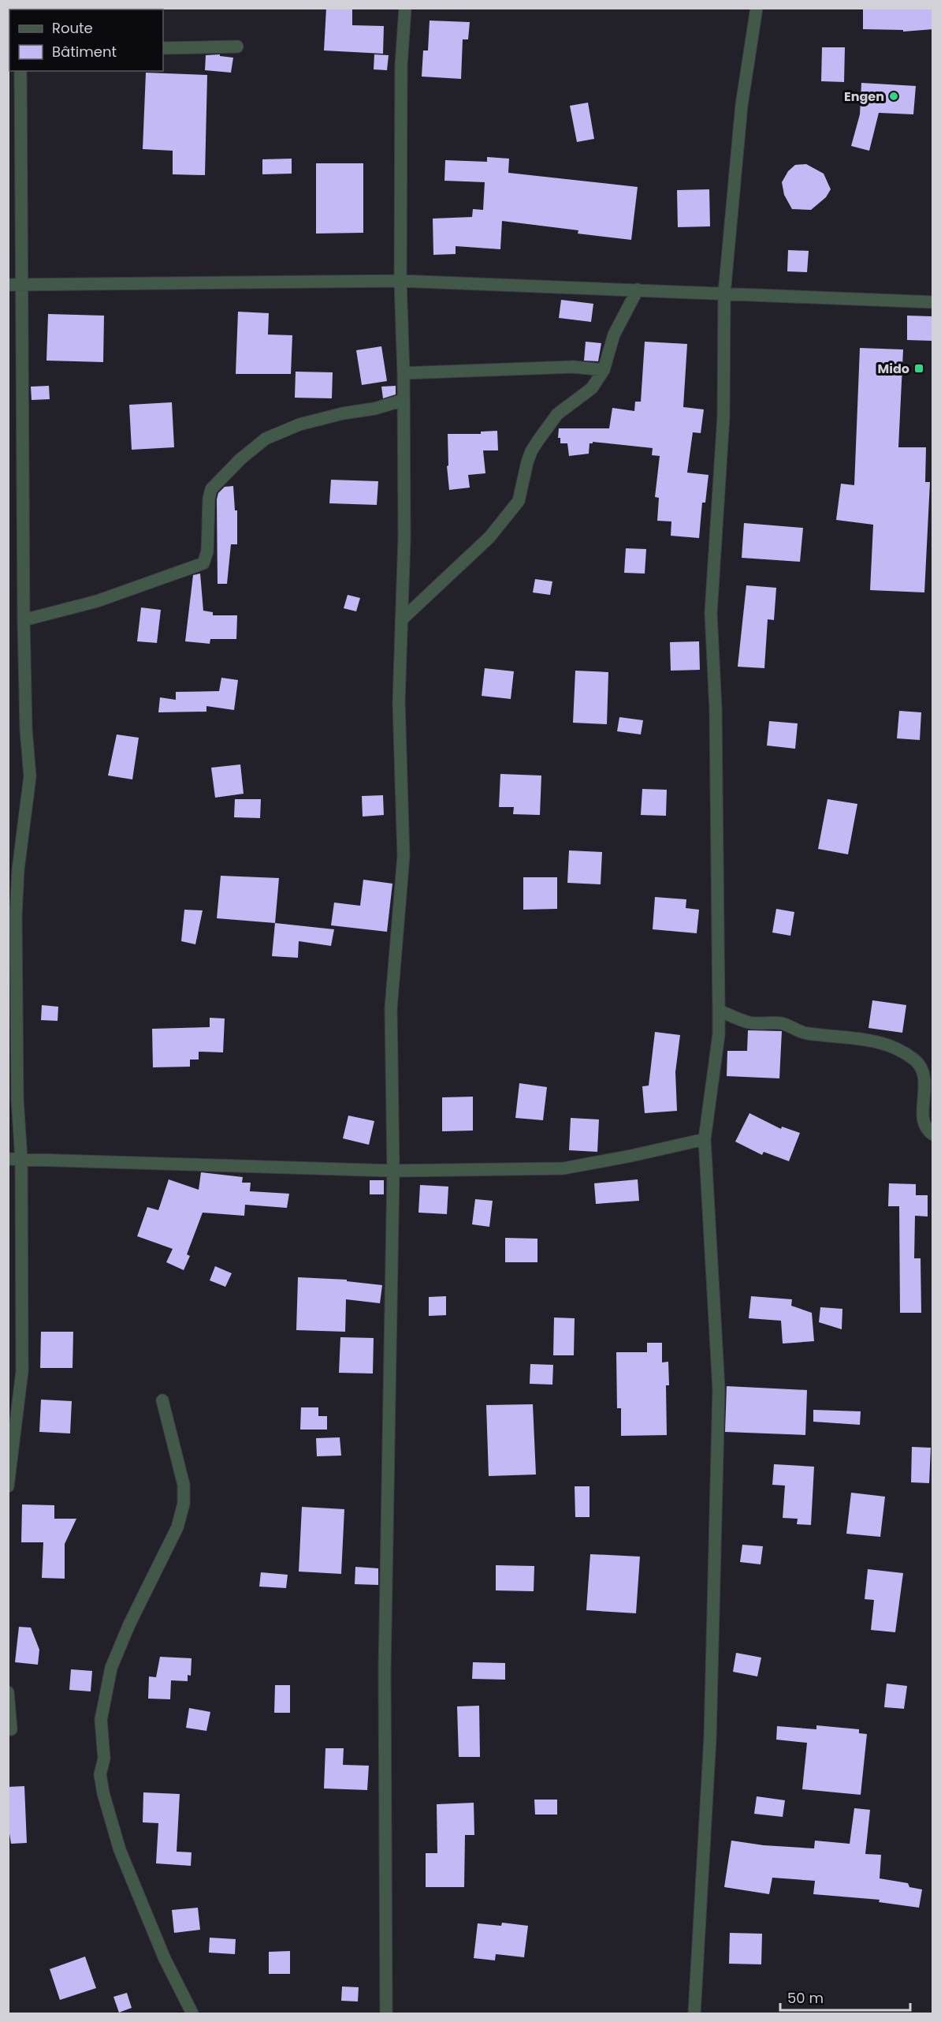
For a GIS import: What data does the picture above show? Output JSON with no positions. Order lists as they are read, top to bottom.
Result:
{
  "places": {
    "other": ["Engen"],
    "transit": ["Mido"]
  },
  "legend": ["Route", "Bâtiment"],
  "scale_bar": "50 m"
}
